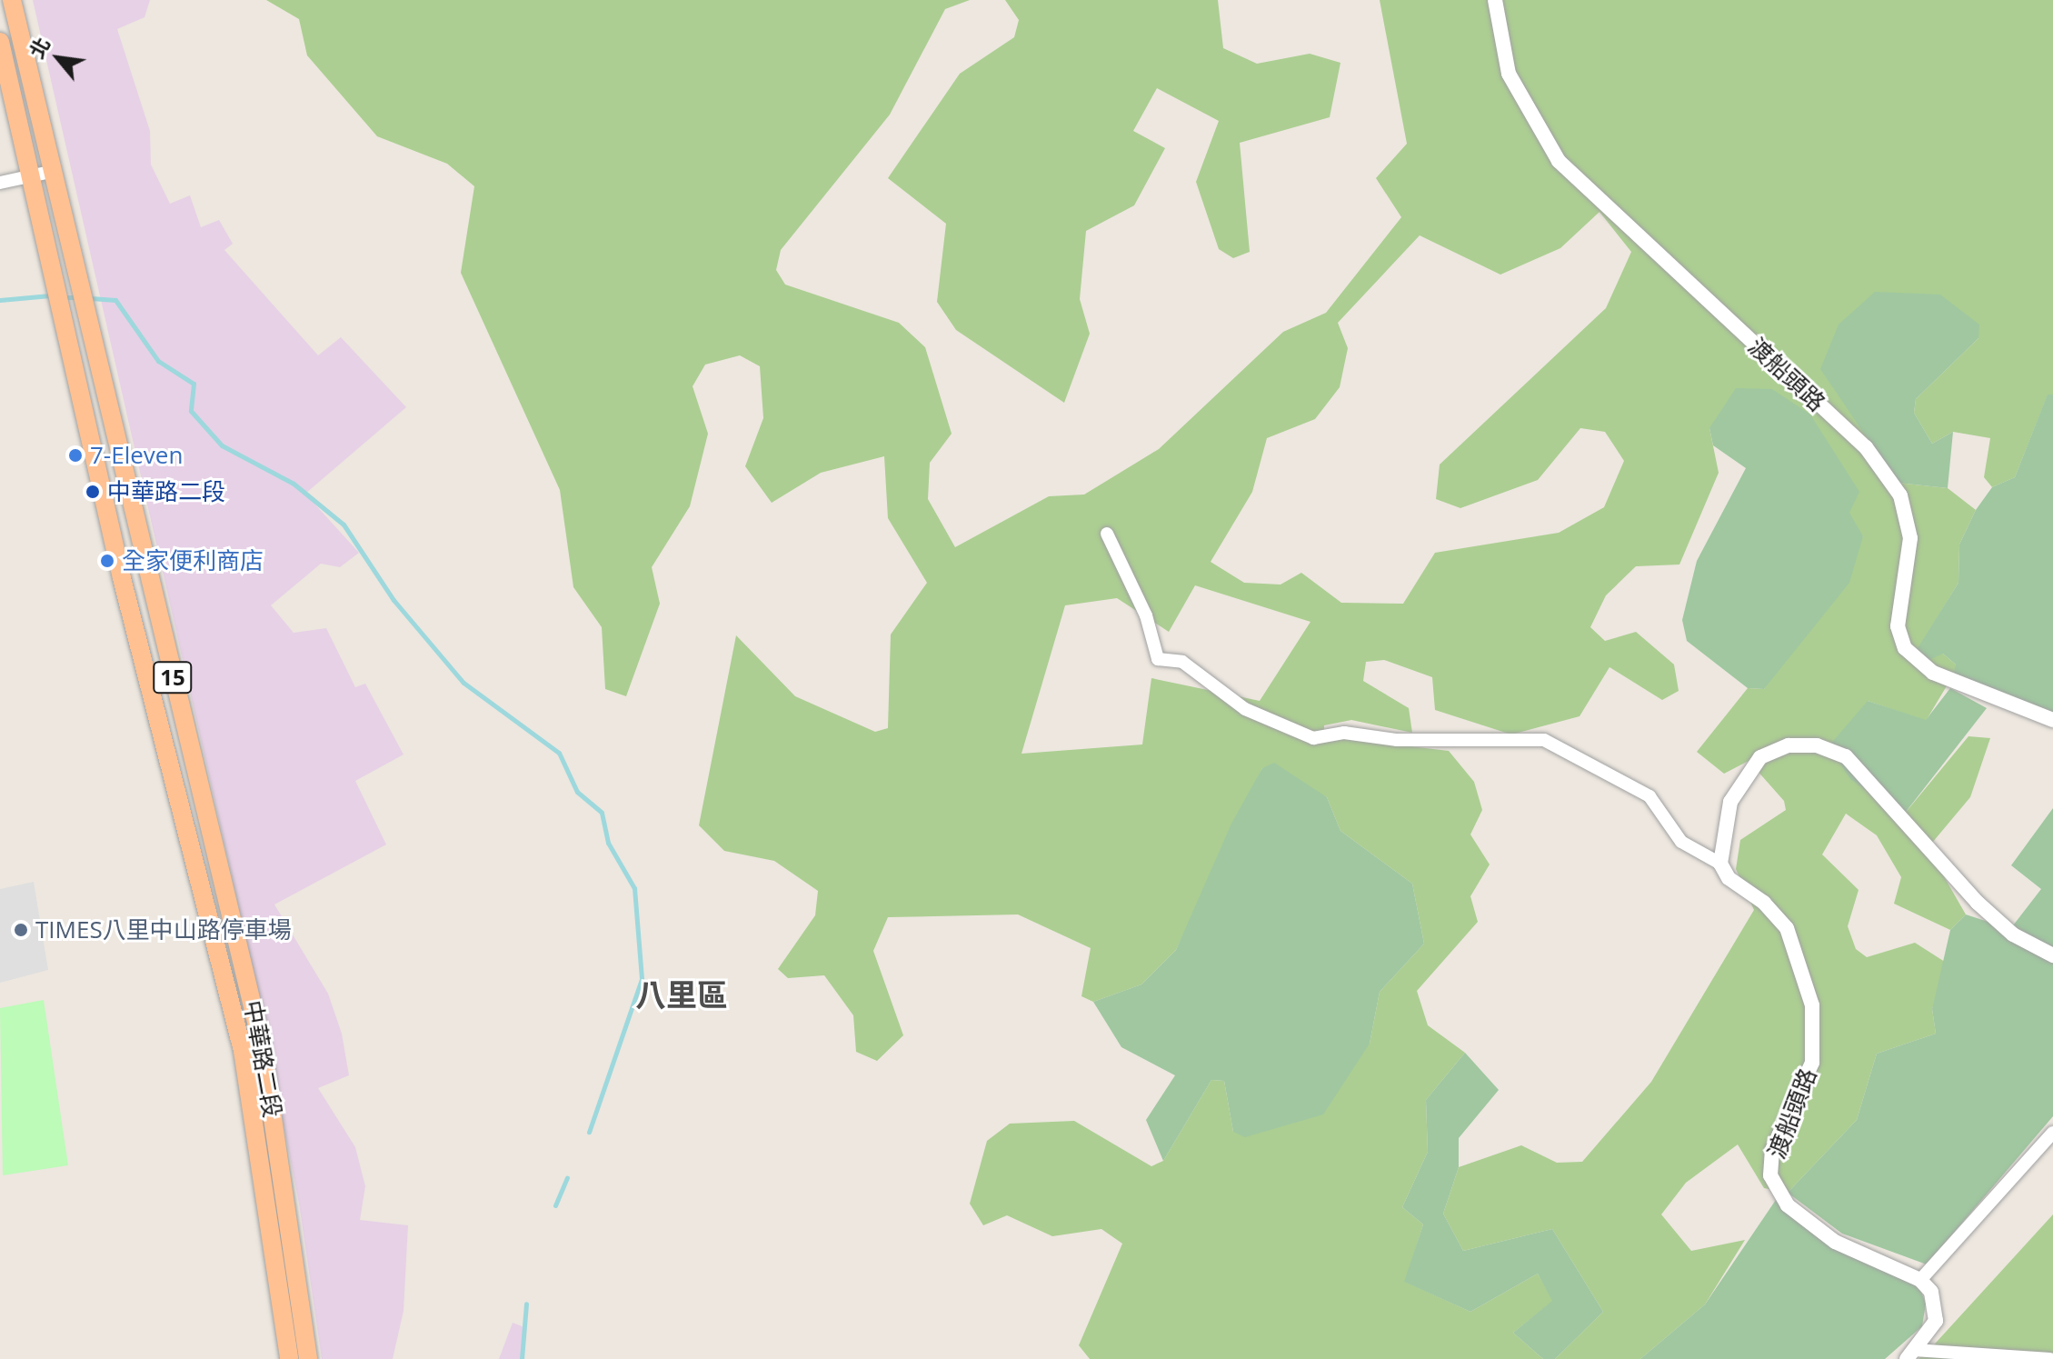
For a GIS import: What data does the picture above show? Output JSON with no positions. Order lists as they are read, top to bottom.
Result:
{
  "streets": {
    "main road": ["15", "中華路二段"],
    "street": ["渡船頭路"]
  },
  "districts": ["八里區"],
  "places": [
    "7-Eleven",
    "中華路二段",
    "全家便利商店",
    "TIMES八里中山路停車場"
  ],
  "north": "top left"
}
